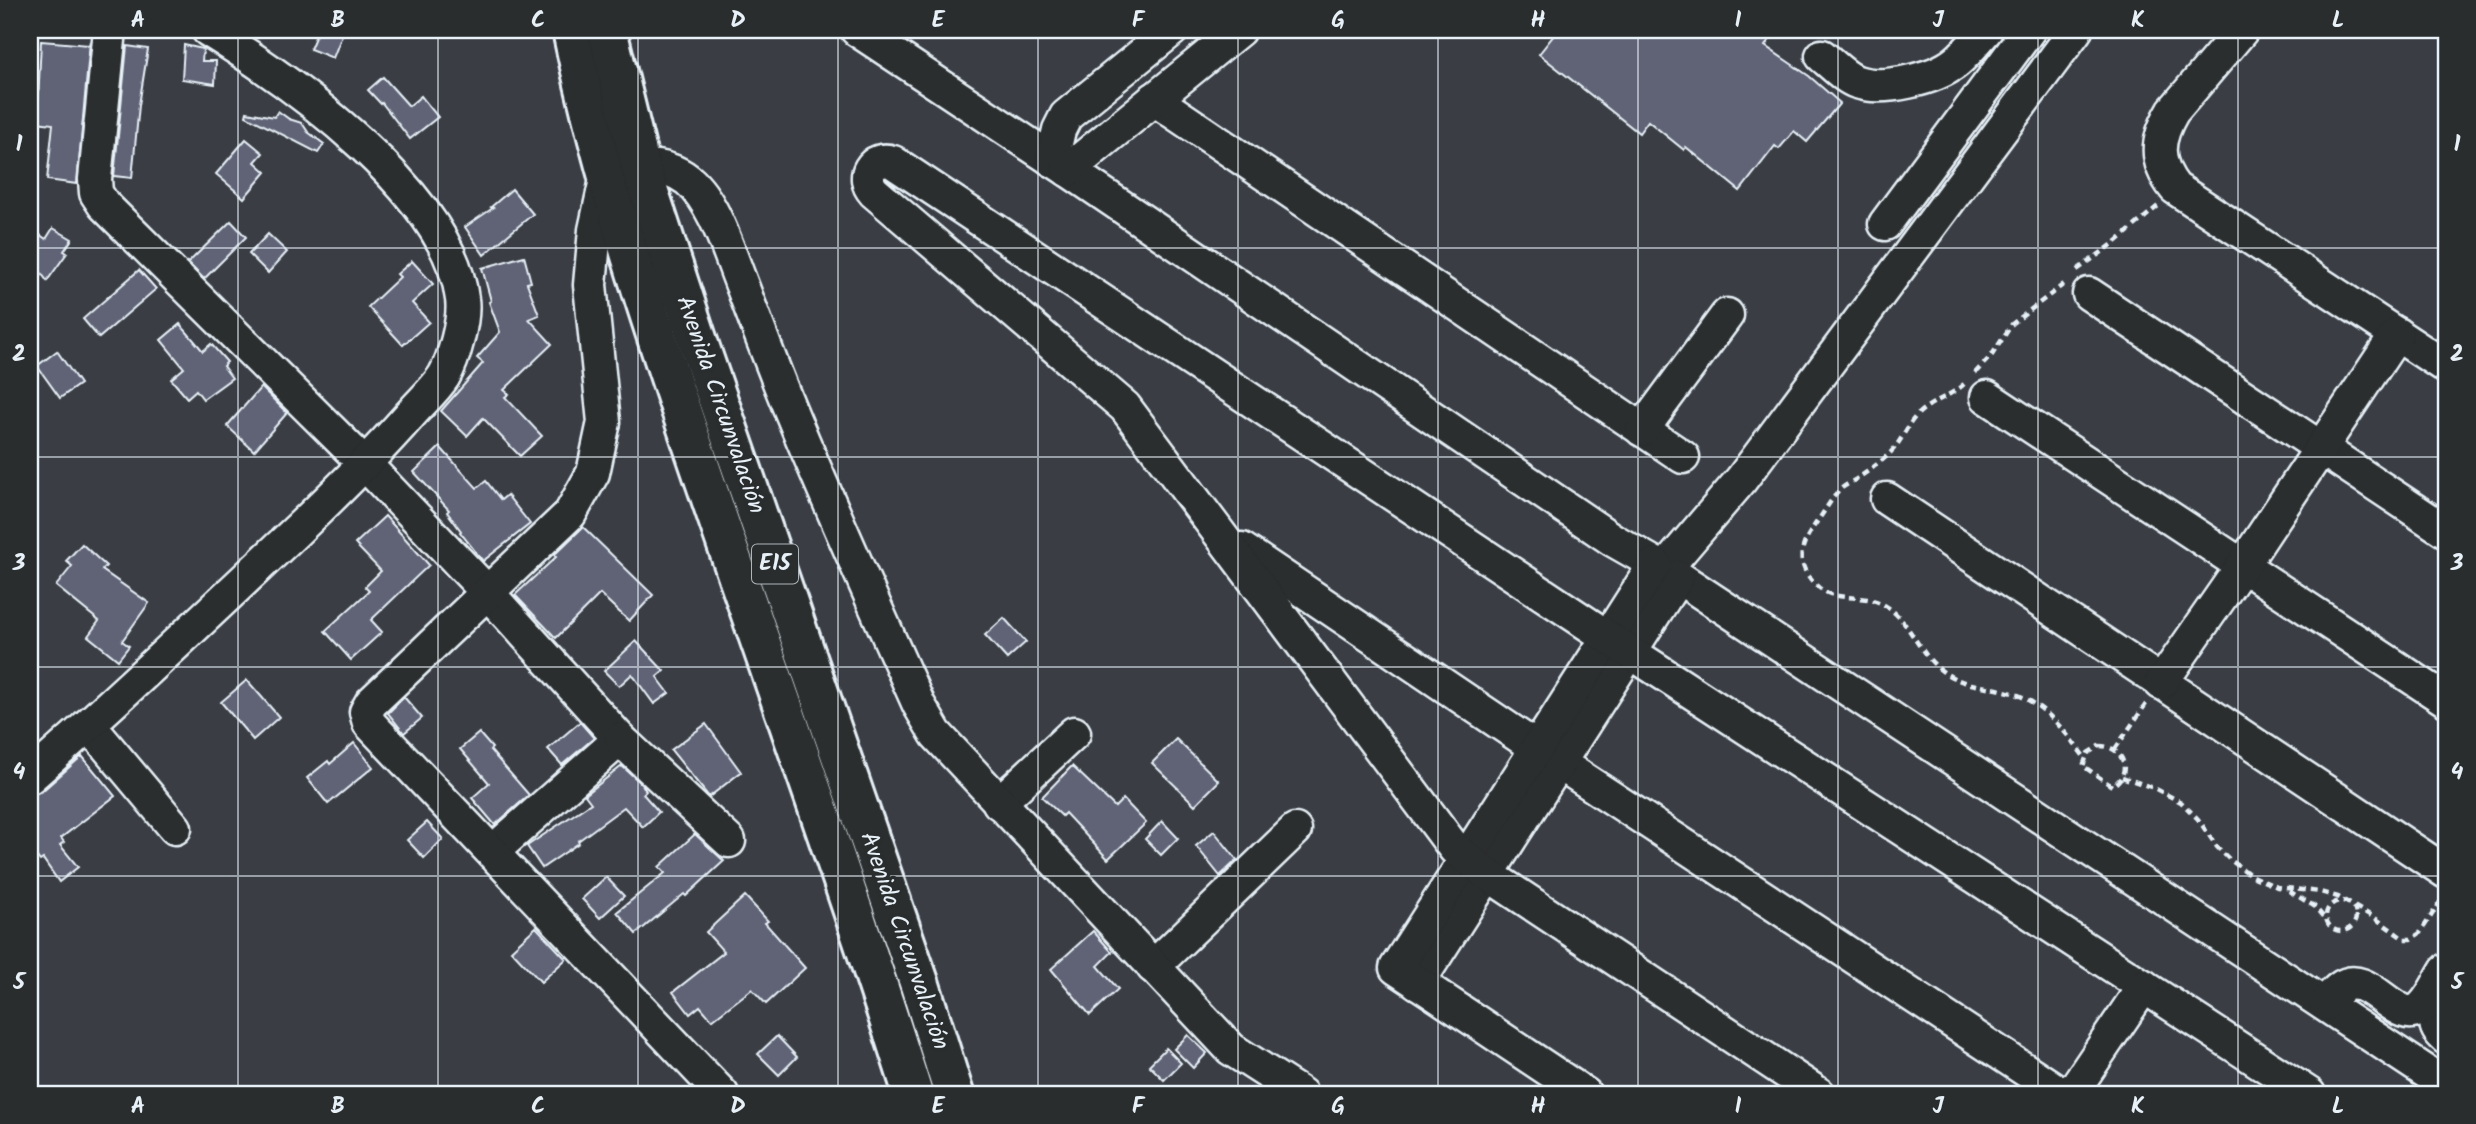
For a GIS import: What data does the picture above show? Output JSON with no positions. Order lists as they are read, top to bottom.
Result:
{
  "streets": {
    "highway": ["Avenida Circunvalación", "E15"]
  },
  "grid": {
    "columns": [
      "A",
      "B",
      "C",
      "D",
      "E",
      "F",
      "G",
      "H",
      "I",
      "J",
      "K",
      "L"
    ],
    "rows": [
      "1",
      "2",
      "3",
      "4",
      "5"
    ]
  }
}
